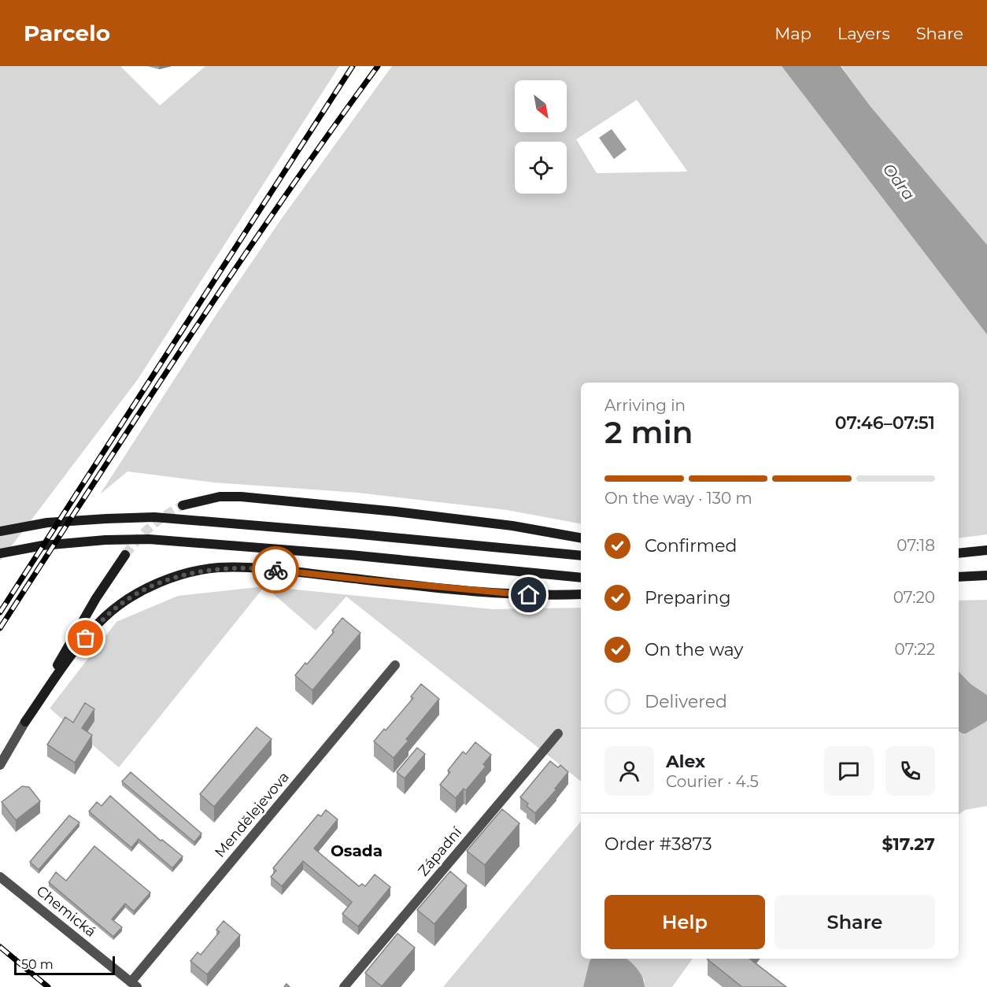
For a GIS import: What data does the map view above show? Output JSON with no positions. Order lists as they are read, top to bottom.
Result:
{
  "streets": {
    "street": ["Mendělejevova", "Západní", "Chemická"]
  },
  "crossings": [
    ["Mendělejevova", "Chemická"]
  ],
  "districts": ["Osada"],
  "water": ["Odra"],
  "scale_bar": "50 m",
  "north": "bottom right",
  "page": {
    "header": "Parcelo",
    "nav": ["Map", "Layers", "Share"],
    "heading": ["2 min", "Arriving in", "07:46–07:51"],
    "panel": [
      "Alex",
      "Courier · 4.5",
      "Order #3873",
      "$17.27"
    ],
    "bar": "On the way · 130 m",
    "list": [
      ["Confirmed", "07:18"],
      ["Preparing", "07:20"],
      ["On the way", "07:22"],
      "Delivered"
    ],
    "buttons": ["Help", "Share"],
    "scale": "50 m"
  }
}
